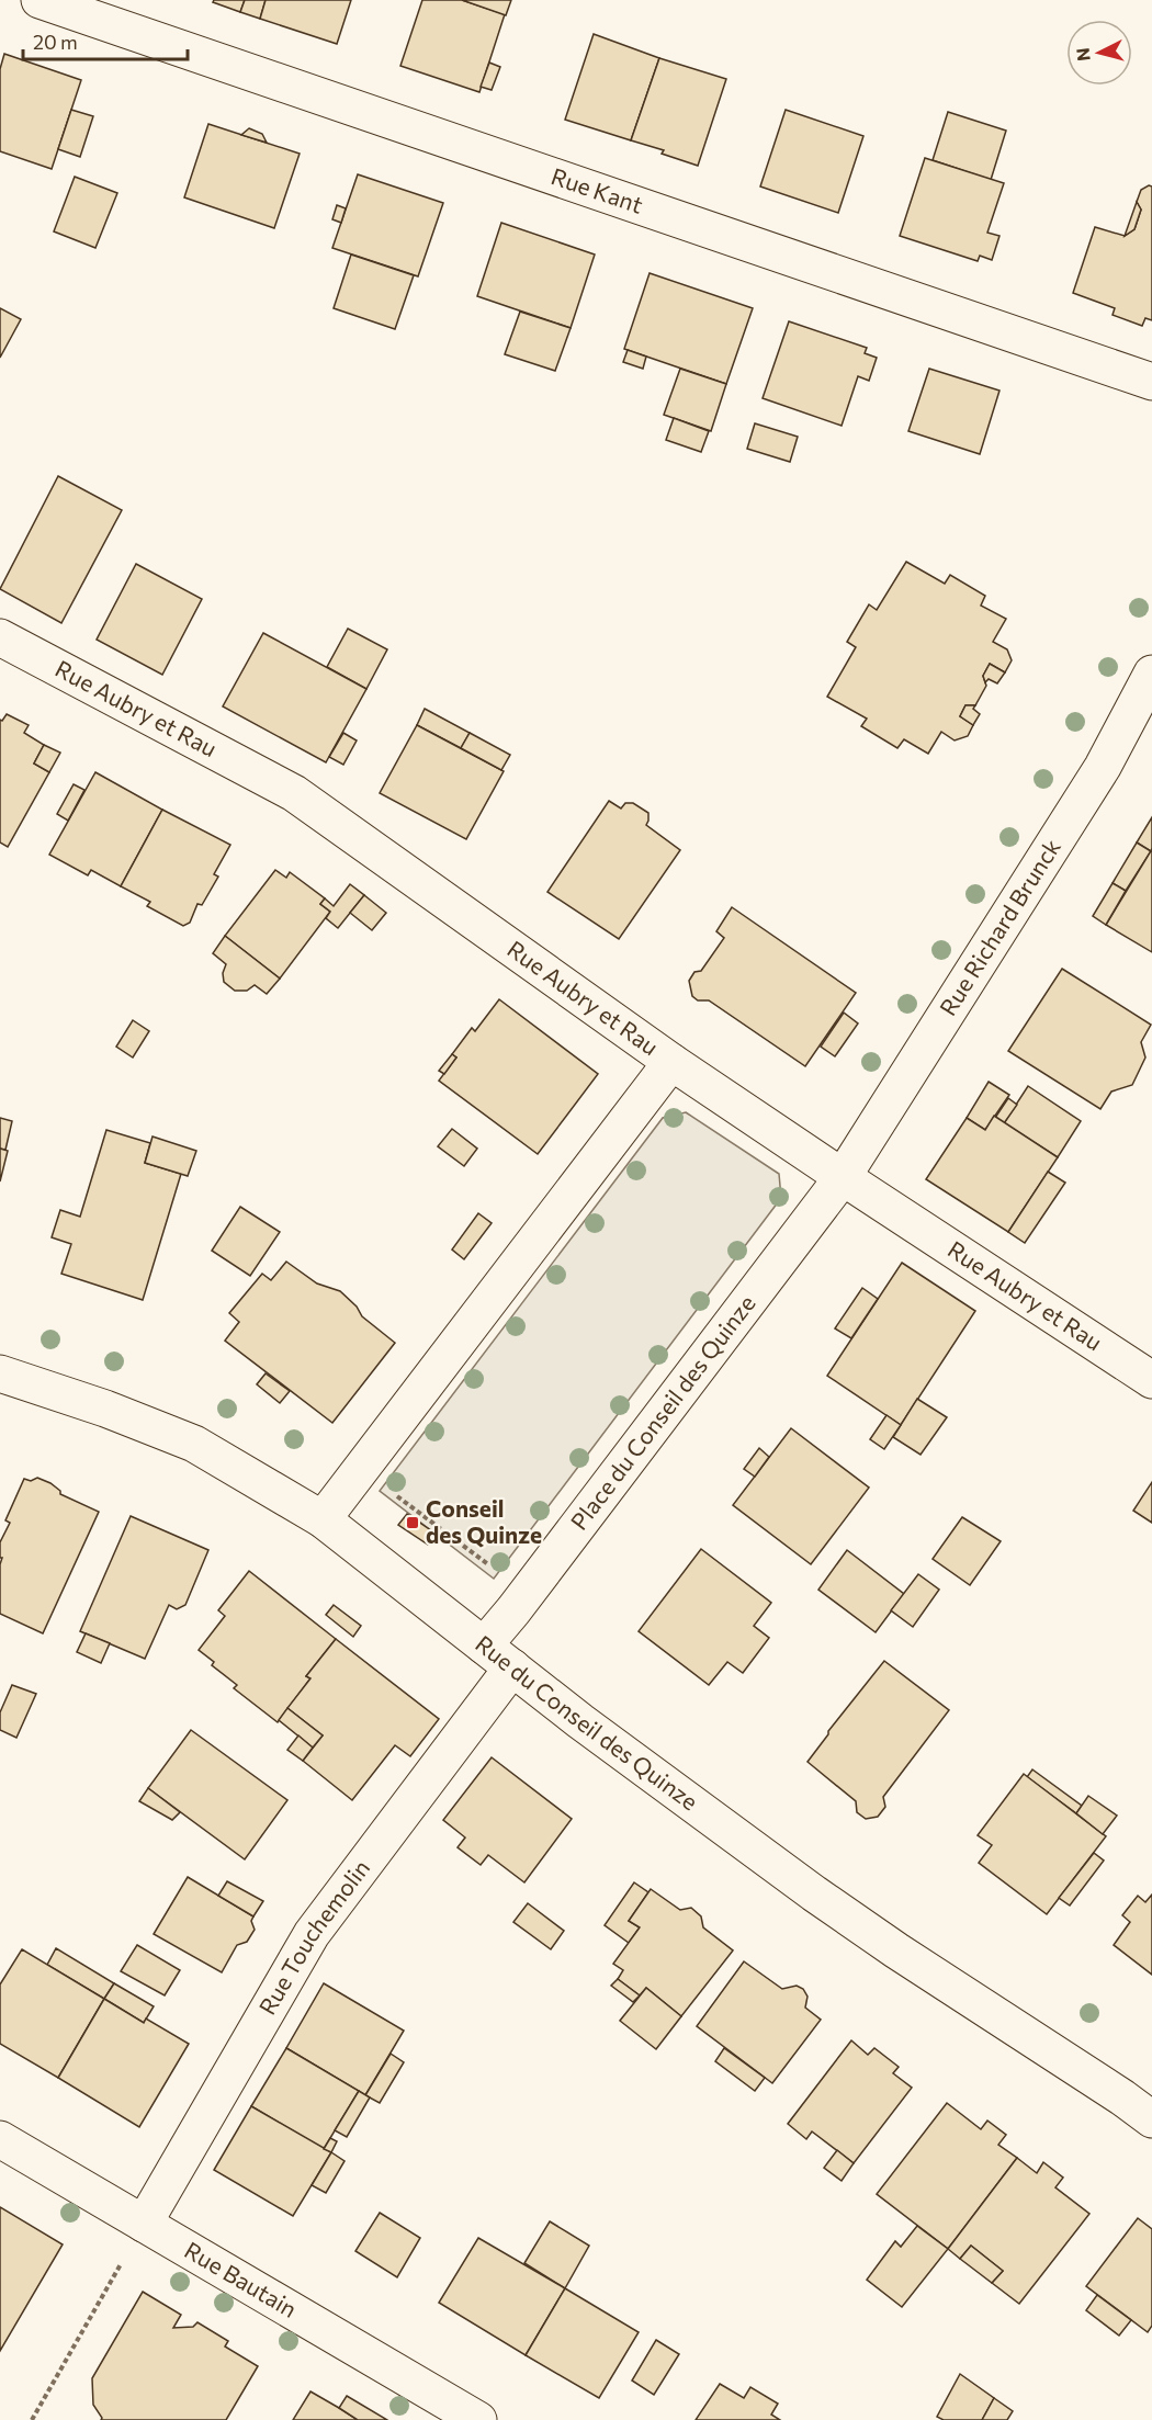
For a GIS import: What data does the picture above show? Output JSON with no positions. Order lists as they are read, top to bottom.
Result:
{
  "streets": {
    "street": [
      "Rue Kant",
      "Rue Aubry et Rau",
      "Rue Richard Brunck",
      "Place du Conseil des Quinze",
      "Rue du Conseil des Quinze",
      "Rue Touchemolin",
      "Rue Bautain"
    ]
  },
  "crossings": [
    ["Rue Aubry et Rau", "Rue Richard Brunck"],
    ["Rue Aubry et Rau", "Place du Conseil des Quinze"],
    ["Rue Richard Brunck", "Place du Conseil des Quinze"],
    ["Place du Conseil des Quinze", "Rue du Conseil des Quinze"],
    ["Rue du Conseil des Quinze", "Rue Touchemolin"],
    ["Rue Touchemolin", "Rue Bautain"]
  ],
  "places": {
    "transit": ["Conseil des Quinze"]
  },
  "scale_bar": "20 m",
  "north": "left"
}
